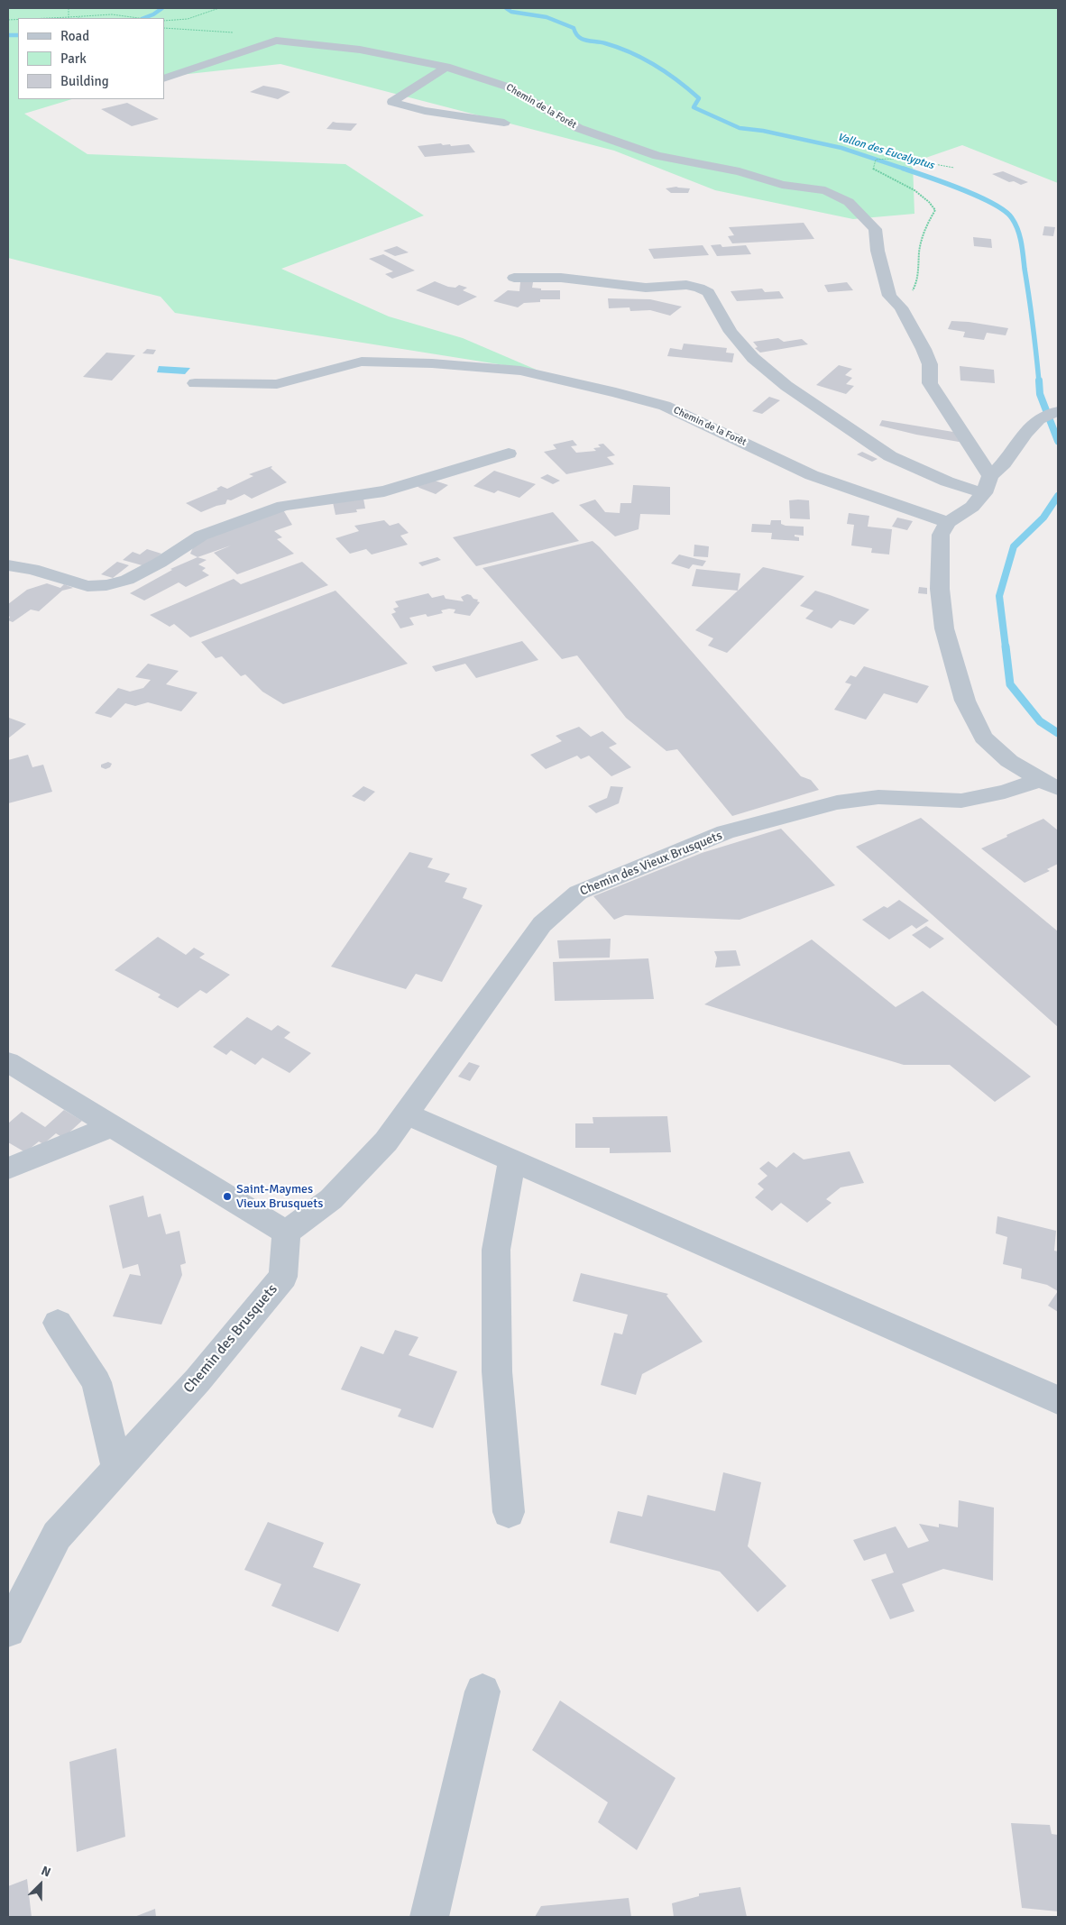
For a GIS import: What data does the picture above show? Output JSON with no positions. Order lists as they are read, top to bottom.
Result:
{
  "streets": {
    "street": ["Chemin de la Forêt", "Chemin des Vieux Brusquets", "Chemin des Brusquets"]
  },
  "crossings": [
    ["Chemin des Vieux Brusquets", "Chemin des Brusquets"]
  ],
  "water": ["Vallon des Eucalyptus"],
  "places": ["Saint-Maymes Vieux Brusquets"],
  "legend": ["Road", "Park", "Building"],
  "north": "top right"
}
